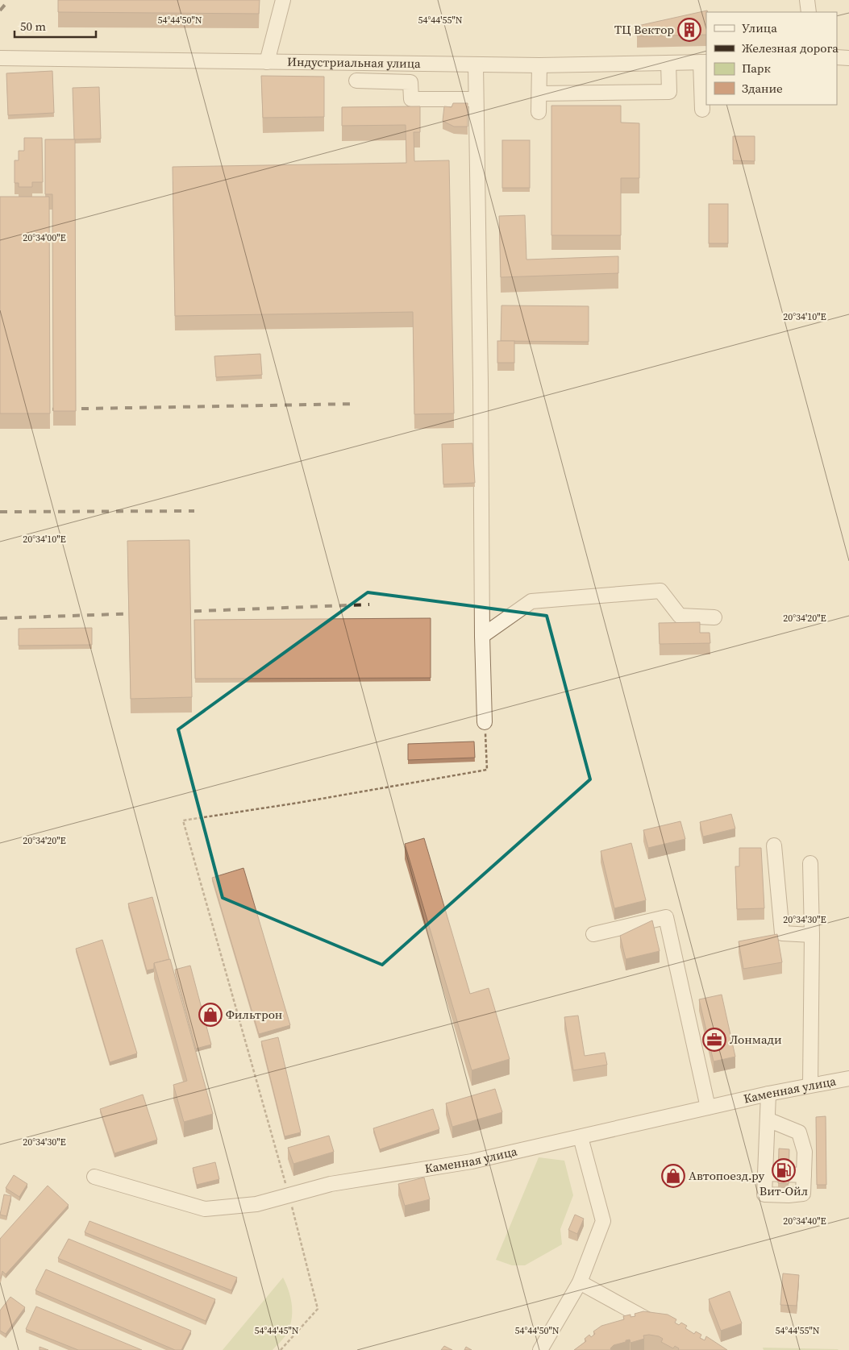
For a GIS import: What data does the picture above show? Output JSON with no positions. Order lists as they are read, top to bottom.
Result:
{
  "streets": {
    "street": ["Индустриальная улица", "Каменная улица"]
  },
  "places": {
    "building": ["ТЦ Вектор"],
    "shop": ["Фильтрон", "Автопоезд.ру"],
    "office": ["Лонмади"],
    "fuel station": ["Вит-Ойл"]
  },
  "legend": [
    "Улица",
    "Железная дорога",
    "Парк",
    "Здание"
  ],
  "scale_bar": "50 m",
  "coordinates": [
    "54°44'50\"N",
    "54°44'55\"N",
    "20°34'00\"E",
    "20°34'10\"E",
    "20°34'20\"E",
    "20°34'30\"E",
    "20°34'40\"E",
    "54°44'45\"N"
  ]
}
